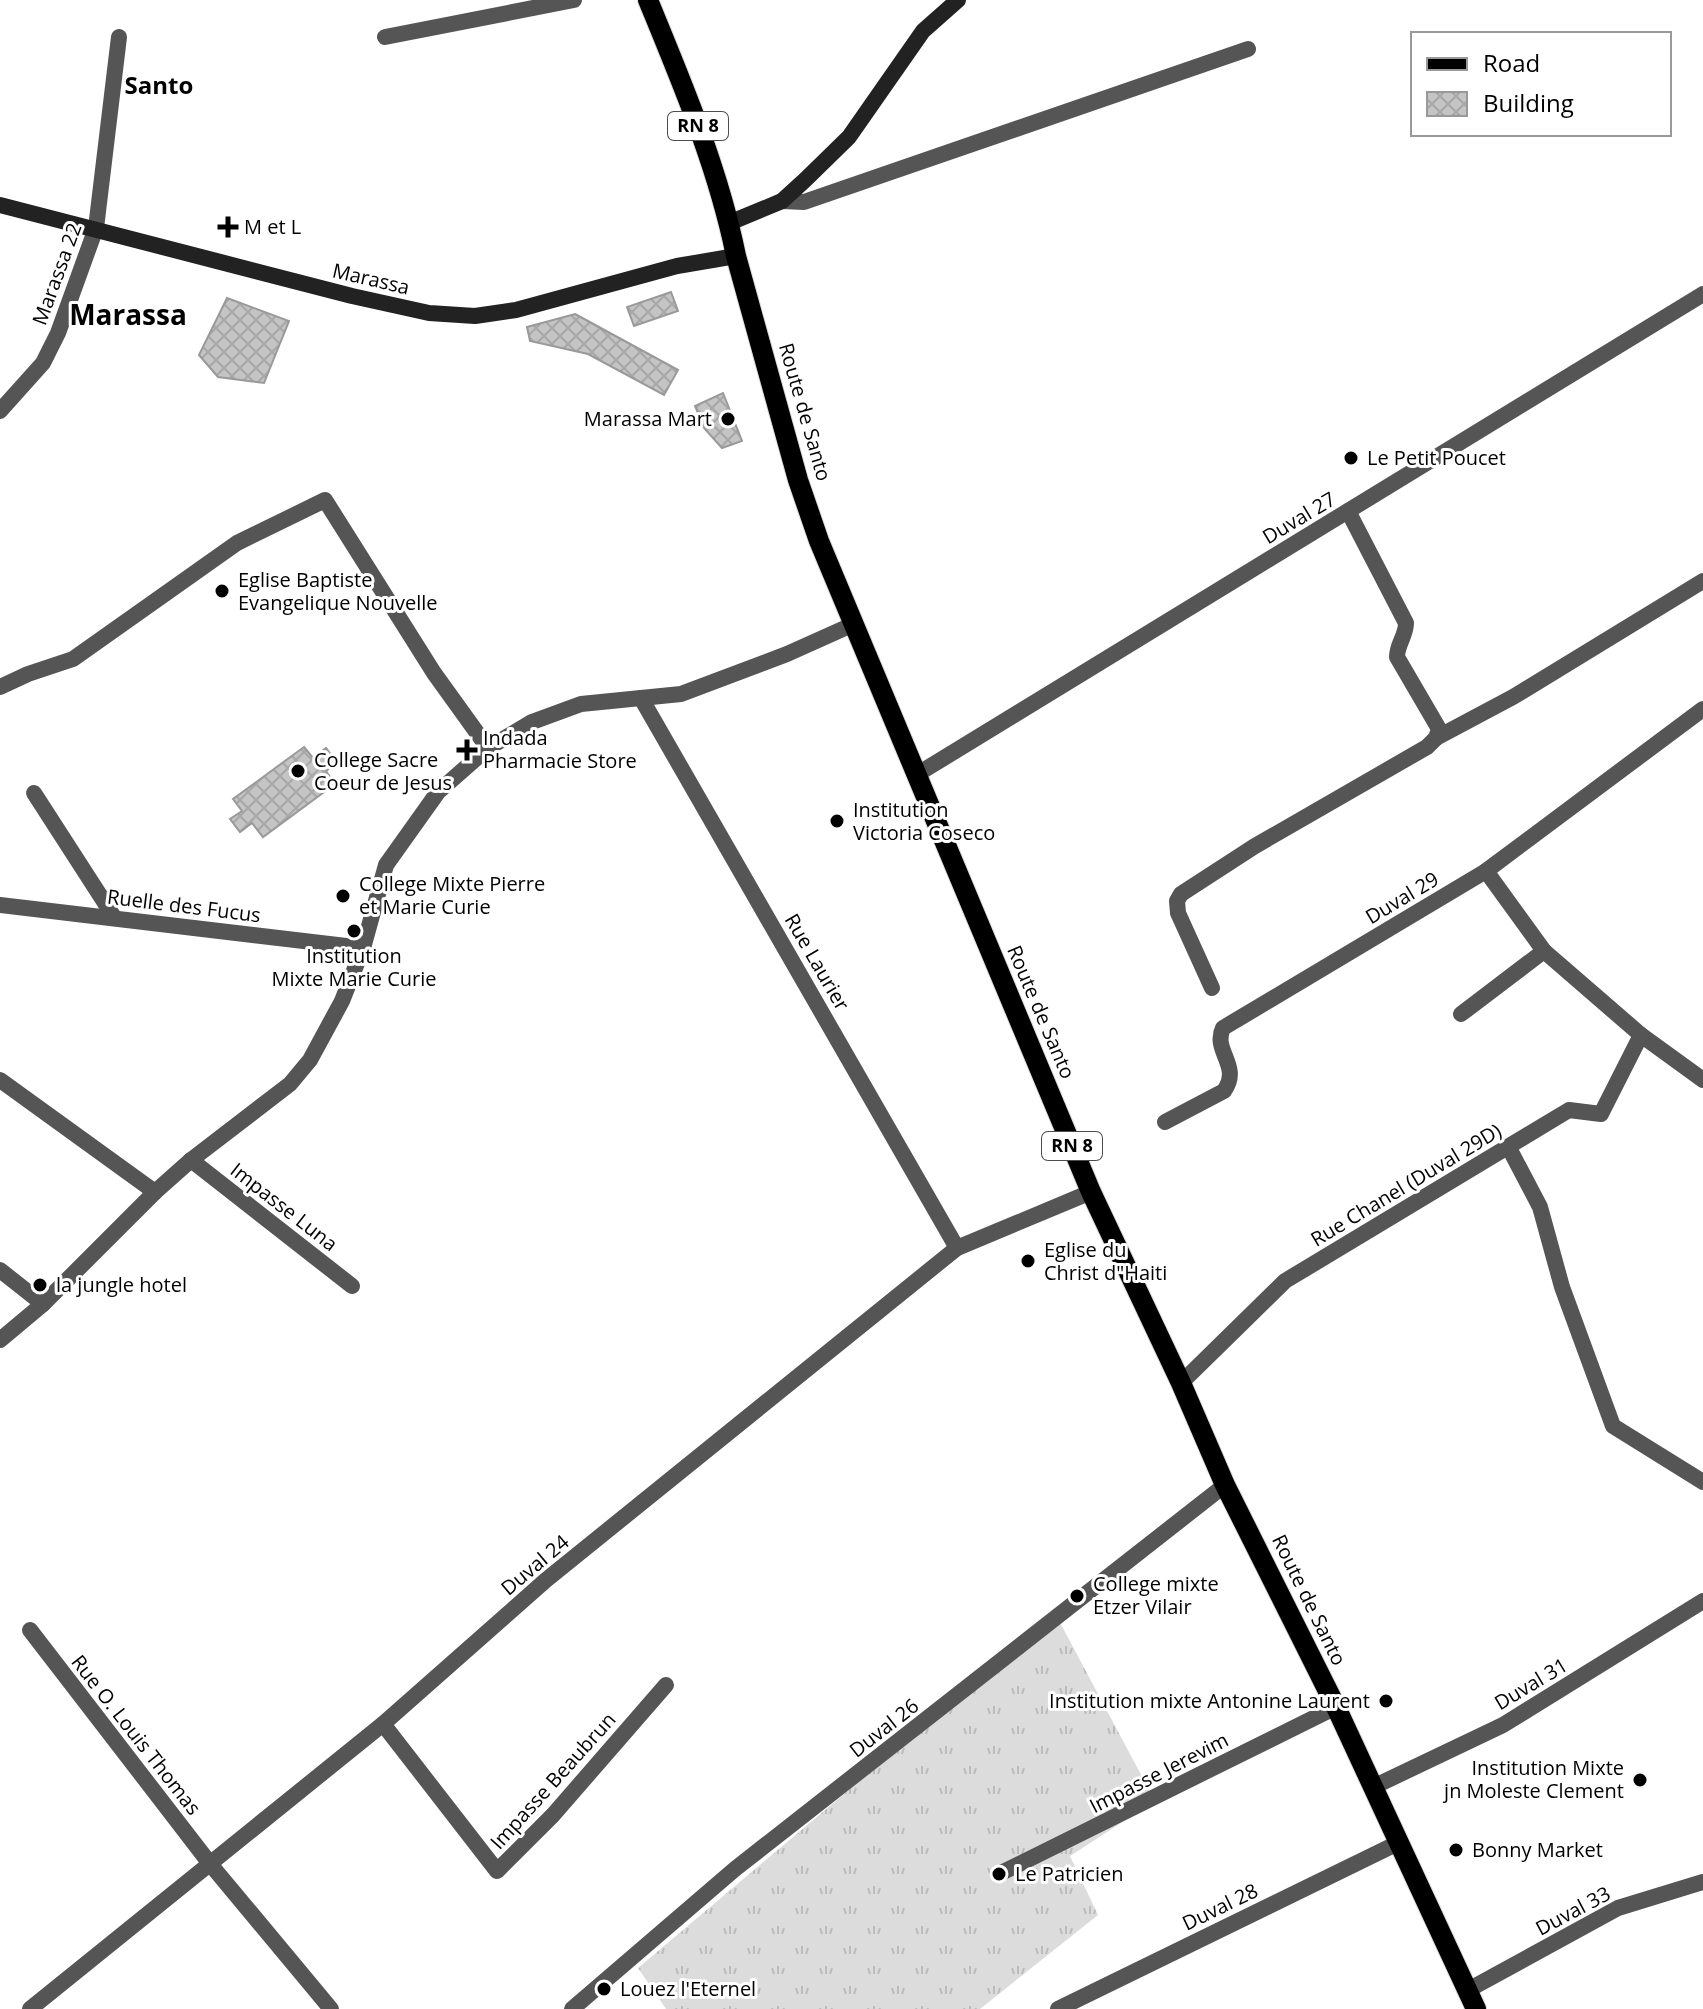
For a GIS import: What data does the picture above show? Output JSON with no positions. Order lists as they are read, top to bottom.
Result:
{
  "streets": {
    "main road": ["RN 8", "Marassa", "Route de Santo"],
    "street": [
      "Marassa 22",
      "Duval 27",
      "Duval 29",
      "Ruelle des Fucus",
      "Rue Laurier",
      "Rue Chanel (Duval 29D)",
      "Impasse Luna",
      "Duval 24",
      "Duval 31",
      "Duval 26",
      "Rue O. Louis Thomas",
      "Impasse Jerevim",
      "Impasse Beaubrun",
      "Duval 28",
      "Duval 33"
    ]
  },
  "crossings": [
    ["Marassa 22", "Marassa"],
    ["Marassa", "Route de Santo"],
    ["Route de Santo", "Duval 27"],
    ["Route de Santo", "Rue Chanel (Duval 29D)"],
    ["Route de Santo", "Duval 24"],
    ["Route de Santo", "Duval 31"],
    ["Route de Santo", "Duval 26"],
    ["Route de Santo", "Impasse Jerevim"],
    ["Route de Santo", "Duval 28"],
    ["Route de Santo", "Duval 33"],
    ["Rue Laurier", "Duval 24"],
    ["Duval 24", "Rue O. Louis Thomas"],
    ["Duval 24", "Impasse Beaubrun"]
  ],
  "districts": ["Santo", "Marassa"],
  "places": {
    "health": ["M et L", "Indada Pharmacie Store"],
    "other": [
      "Marassa Mart",
      "Le Petit Poucet",
      "Eglise Baptiste Evangelique Nouvelle",
      "College Sacre Coeur de Jesus",
      "Institution Victoria Coseco",
      "College Mixte Pierre et Marie Curie",
      "Institution Mixte Marie Curie",
      "Eglise du Christ d\"Haiti",
      "la jungle hotel",
      "College mixte Etzer Vilair",
      "Institution mixte Antonine Laurent",
      "Institution Mixte jn Moleste Clement",
      "Bonny Market",
      "Le Patricien",
      "Louez l'Eternel"
    ]
  },
  "legend": ["Road", "Building"]
}
